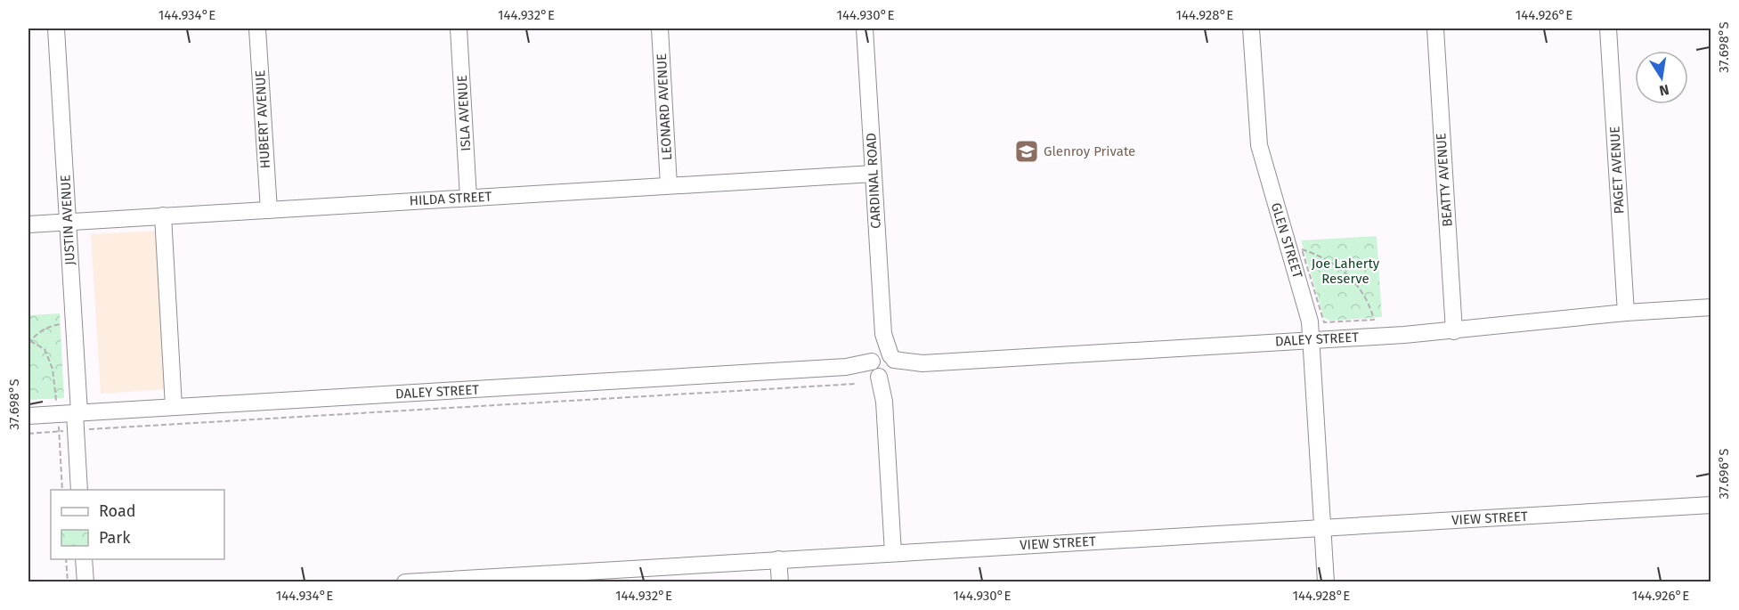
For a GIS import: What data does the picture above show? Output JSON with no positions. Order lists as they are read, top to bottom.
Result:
{
  "streets": {
    "street": [
      "LEONARD AVENUE",
      "ISLA AVENUE",
      "HUBERT AVENUE",
      "PAGET AVENUE",
      "BEATTY AVENUE",
      "CARDINAL ROAD",
      "HILDA STREET",
      "JUSTIN AVENUE",
      "GLEN STREET",
      "DALEY STREET",
      "VIEW STREET"
    ]
  },
  "crossings": [
    ["LEONARD AVENUE", "HILDA STREET"],
    ["ISLA AVENUE", "HILDA STREET"],
    ["HUBERT AVENUE", "HILDA STREET"],
    ["PAGET AVENUE", "DALEY STREET"],
    ["BEATTY AVENUE", "DALEY STREET"],
    ["CARDINAL ROAD", "HILDA STREET"],
    ["CARDINAL ROAD", "DALEY STREET"],
    ["CARDINAL ROAD", "VIEW STREET"],
    ["HILDA STREET", "JUSTIN AVENUE"],
    ["JUSTIN AVENUE", "DALEY STREET"],
    ["GLEN STREET", "DALEY STREET"],
    ["GLEN STREET", "VIEW STREET"]
  ],
  "parks": ["Joe Laherty Reserve"],
  "places": {
    "school or university": ["Glenroy Private"]
  },
  "legend": ["Road", "Park"],
  "north": "bottom",
  "coordinates": [
    "144.934°E",
    "144.932°E",
    "144.930°E",
    "144.928°E",
    "144.926°E",
    "37.698°S",
    "37.696°S"
  ]
}
